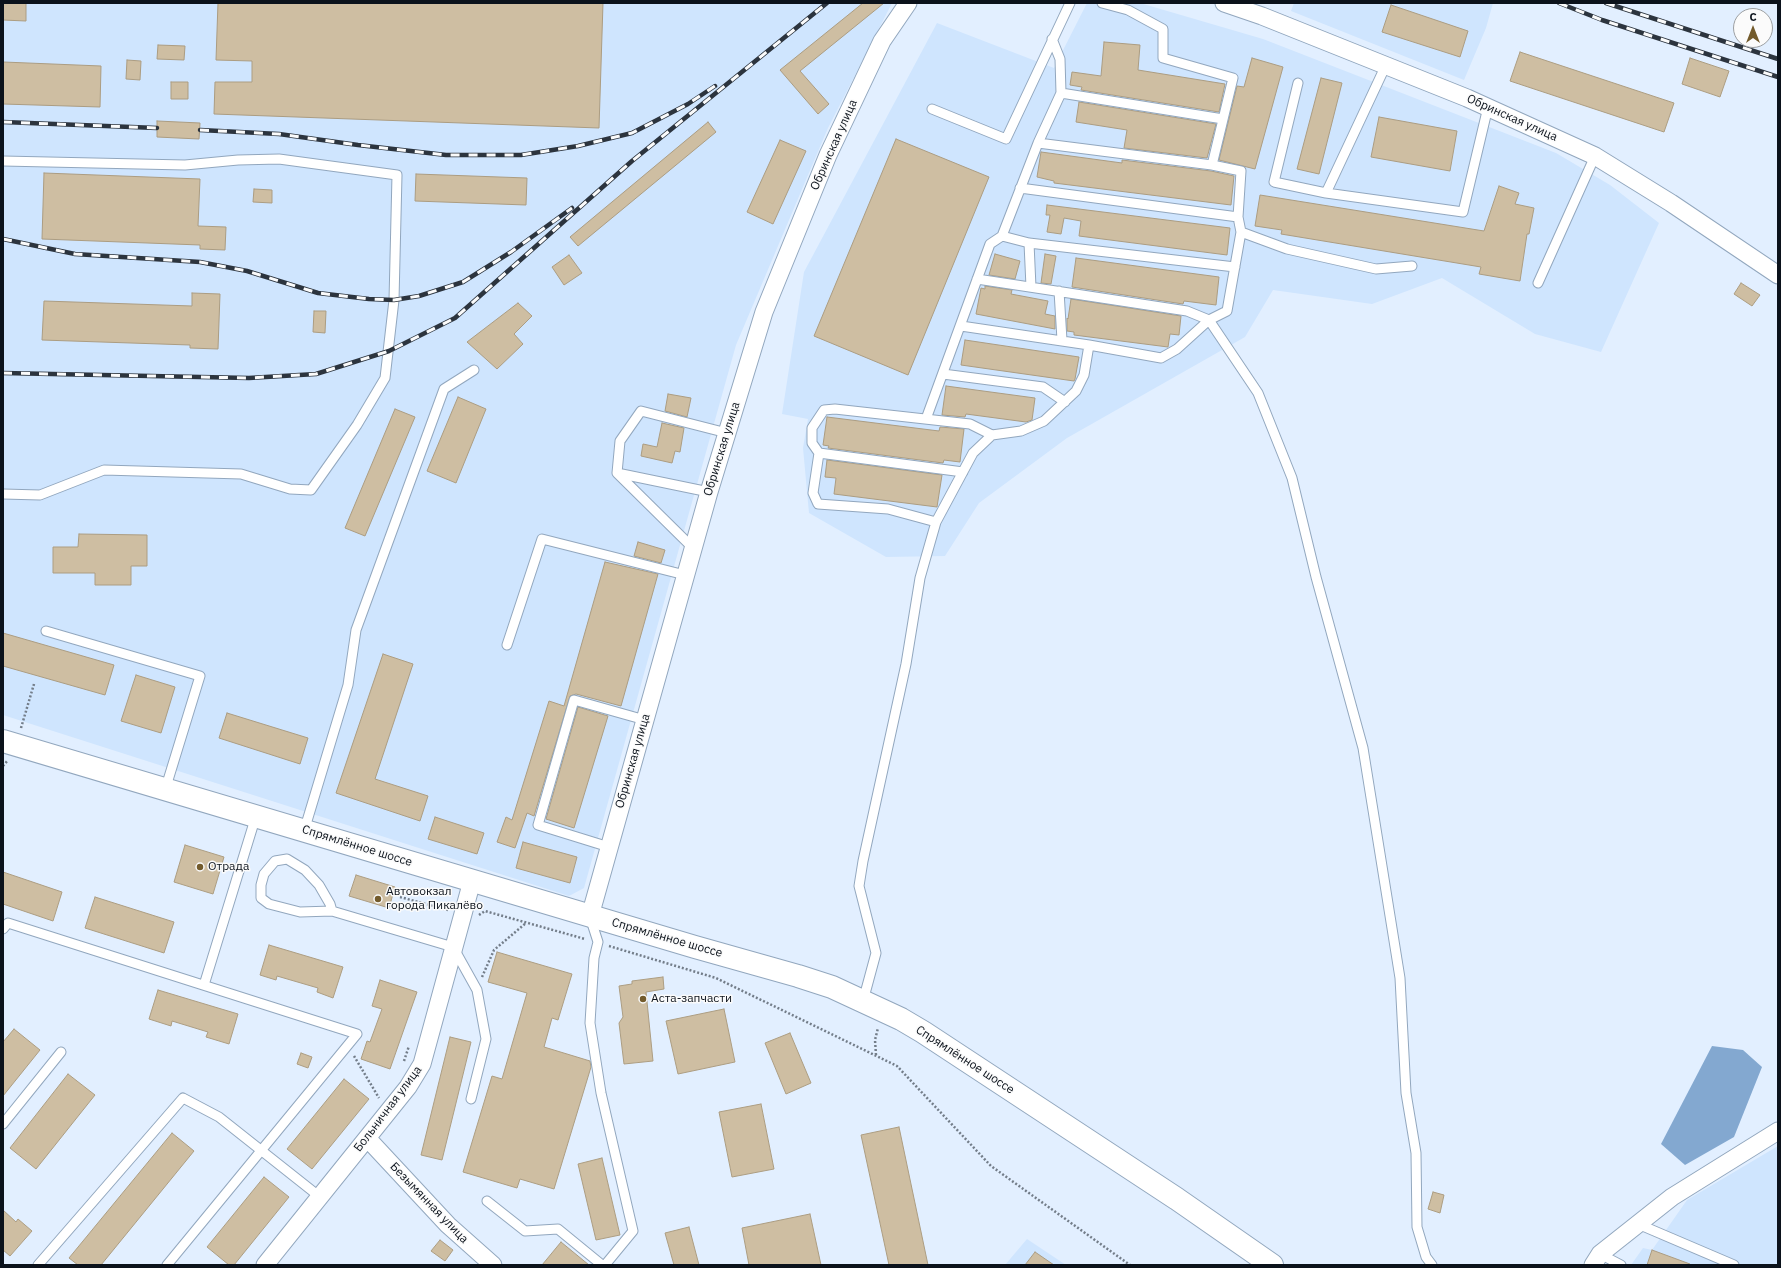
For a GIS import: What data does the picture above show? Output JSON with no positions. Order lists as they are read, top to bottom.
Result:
{
  "streets": {
    "main road": ["Спрямлённое шоссе"],
    "street": ["Обринская улица", "Больничная улица", "Безымянная улица"]
  },
  "crossings": [
    ["Обринская улица", "Спрямлённое шоссе"],
    ["Спрямлённое шоссе", "Больничная улица"],
    ["Больничная улица", "Безымянная улица"]
  ],
  "places": ["Отрада", "Автовокзал города Пикалёво", "Аста-запчасти"],
  "north": "top"
}
